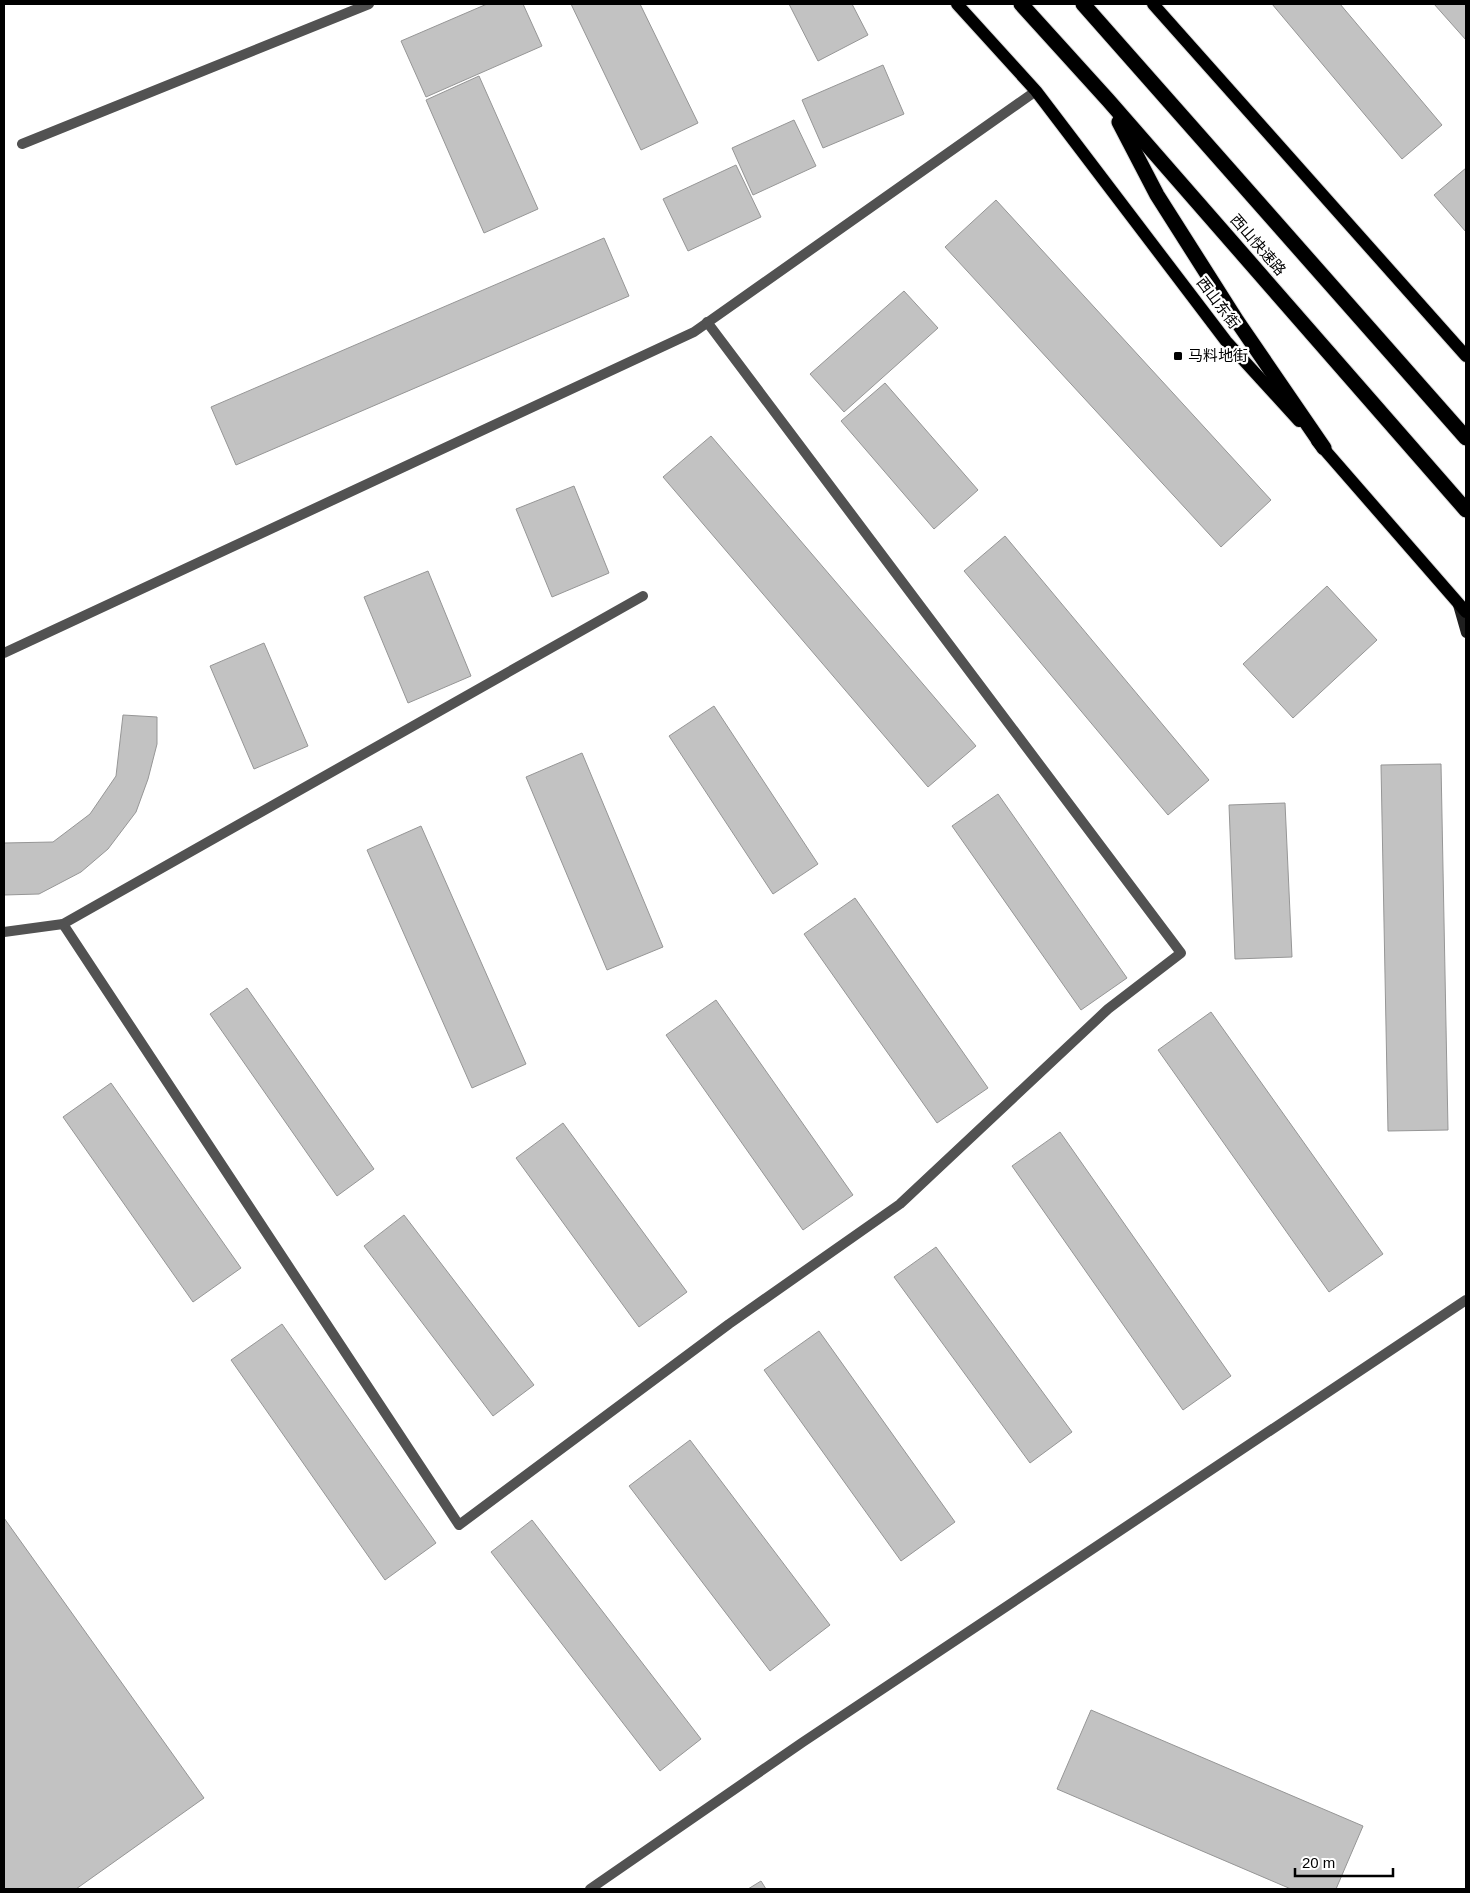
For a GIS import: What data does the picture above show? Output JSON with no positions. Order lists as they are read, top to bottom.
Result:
{
  "streets": {
    "highway": ["西山快速路"],
    "main road": ["西山东街"]
  },
  "places": {
    "transit": ["马料地街"]
  },
  "scale_bar": "20 m"
}
